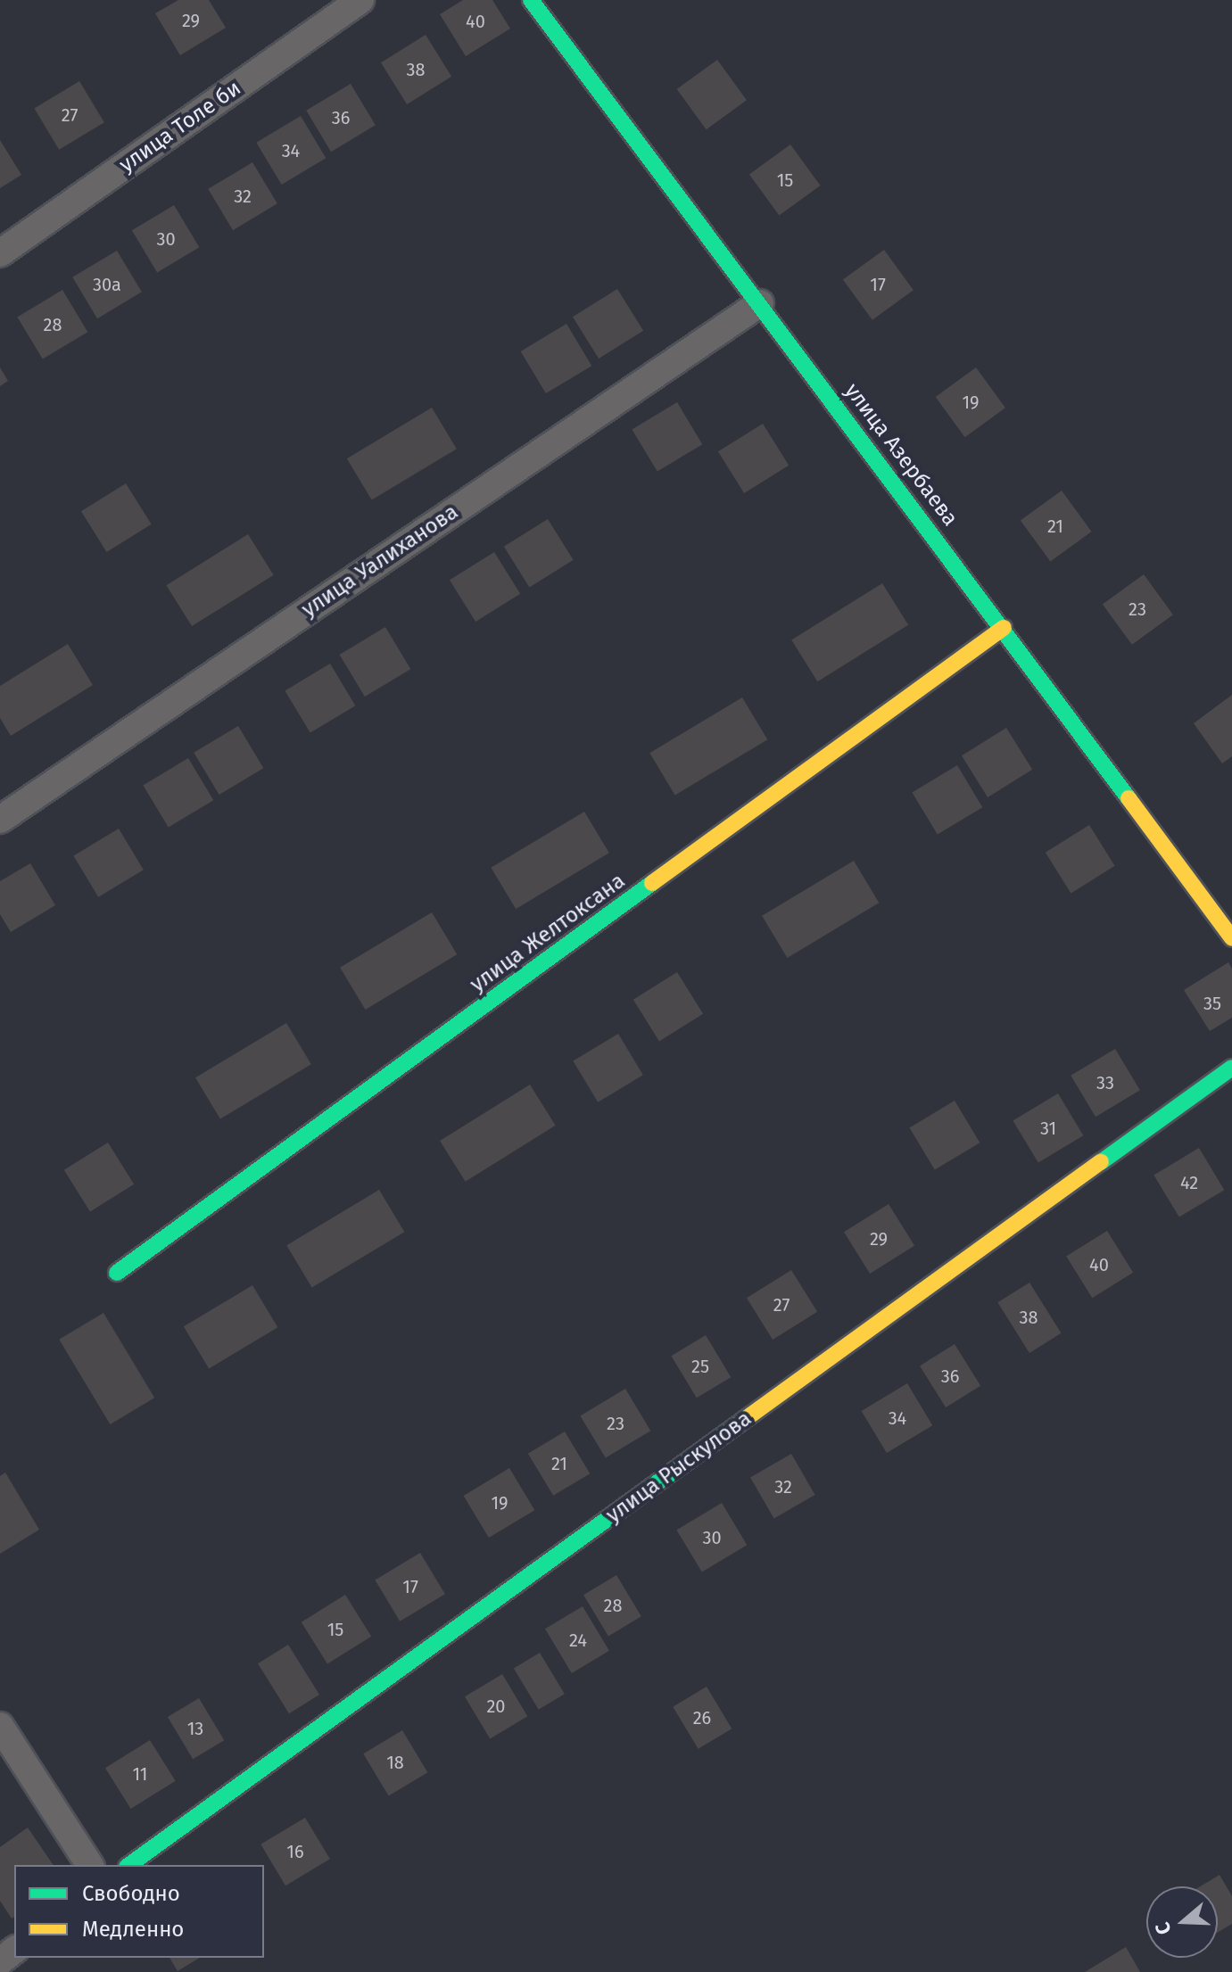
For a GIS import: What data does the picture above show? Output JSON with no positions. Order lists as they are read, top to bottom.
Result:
{
  "streets": {
    "street": [
      "улица Толе би",
      "улица Азербаева",
      "улица Уалиханова",
      "улица Желтоксана",
      "улица Рыскулова"
    ]
  },
  "crossings": [
    ["улица Азербаева", "улица Уалиханова"],
    ["улица Азербаева", "улица Желтоксана"]
  ],
  "house_numbers": [
    "29",
    "40",
    "38",
    "27",
    "36",
    "34",
    "15",
    "32",
    "30",
    "30а",
    "17",
    "28",
    "19",
    "21",
    "23",
    "35",
    "33",
    "31",
    "42",
    "29",
    "40",
    "27",
    "38",
    "25",
    "36",
    "34",
    "23",
    "21",
    "32",
    "19",
    "30",
    "17",
    "28",
    "15",
    "24",
    "20",
    "26",
    "13",
    "18",
    "11",
    "16"
  ],
  "legend": ["Свободно", "Медленно"],
  "north": "left"
}
